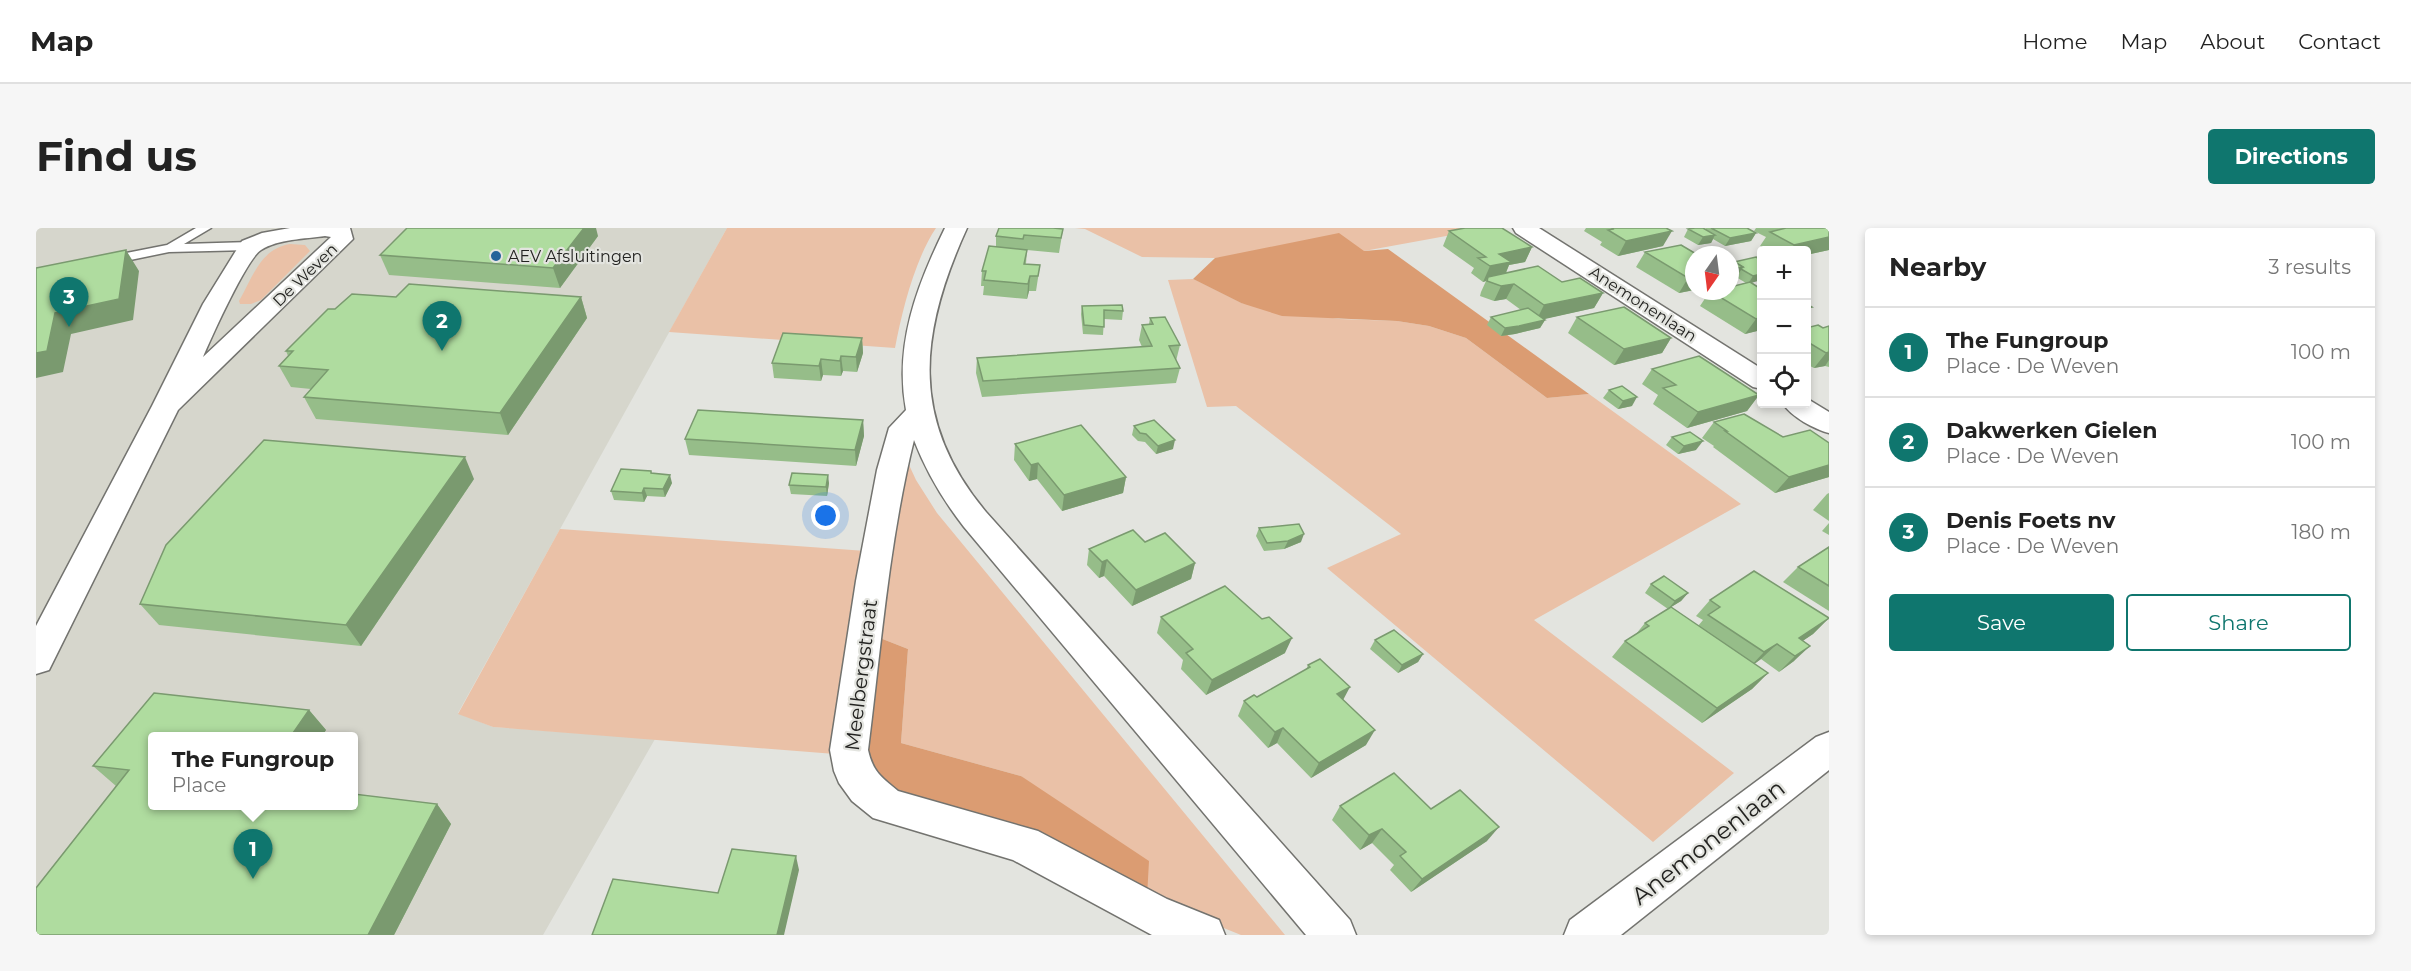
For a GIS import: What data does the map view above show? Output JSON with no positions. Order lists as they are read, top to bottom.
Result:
{
  "streets": {
    "street": ["De Weven", "Anemonenlaan", "Meelbergstraat"]
  },
  "places": ["AEV Afsluitingen"],
  "north": "bottom",
  "page": {
    "header": "Map",
    "nav": [
      "Home",
      "Map",
      "About",
      "Contact"
    ],
    "buttons": [
      "Directions",
      ["Save", "Share"]
    ],
    "title": "Find us",
    "heading": ["Nearby", "3 results"],
    "map_buttons": ["+", "−"],
    "pins": ["3", "2", "1"],
    "list": [
      {
        "mark": "1",
        "name": "The Fungroup",
        "note": "Place · De Weven",
        "value": "100 m"
      },
      {
        "mark": "2",
        "name": "Dakwerken Gielen",
        "note": "Place · De Weven",
        "value": "100 m"
      },
      {
        "mark": "3",
        "name": "Denis Foets nv",
        "note": "Place · De Weven",
        "value": "180 m"
      }
    ],
    "popup": ["The Fungroup", "Place"]
  }
}
